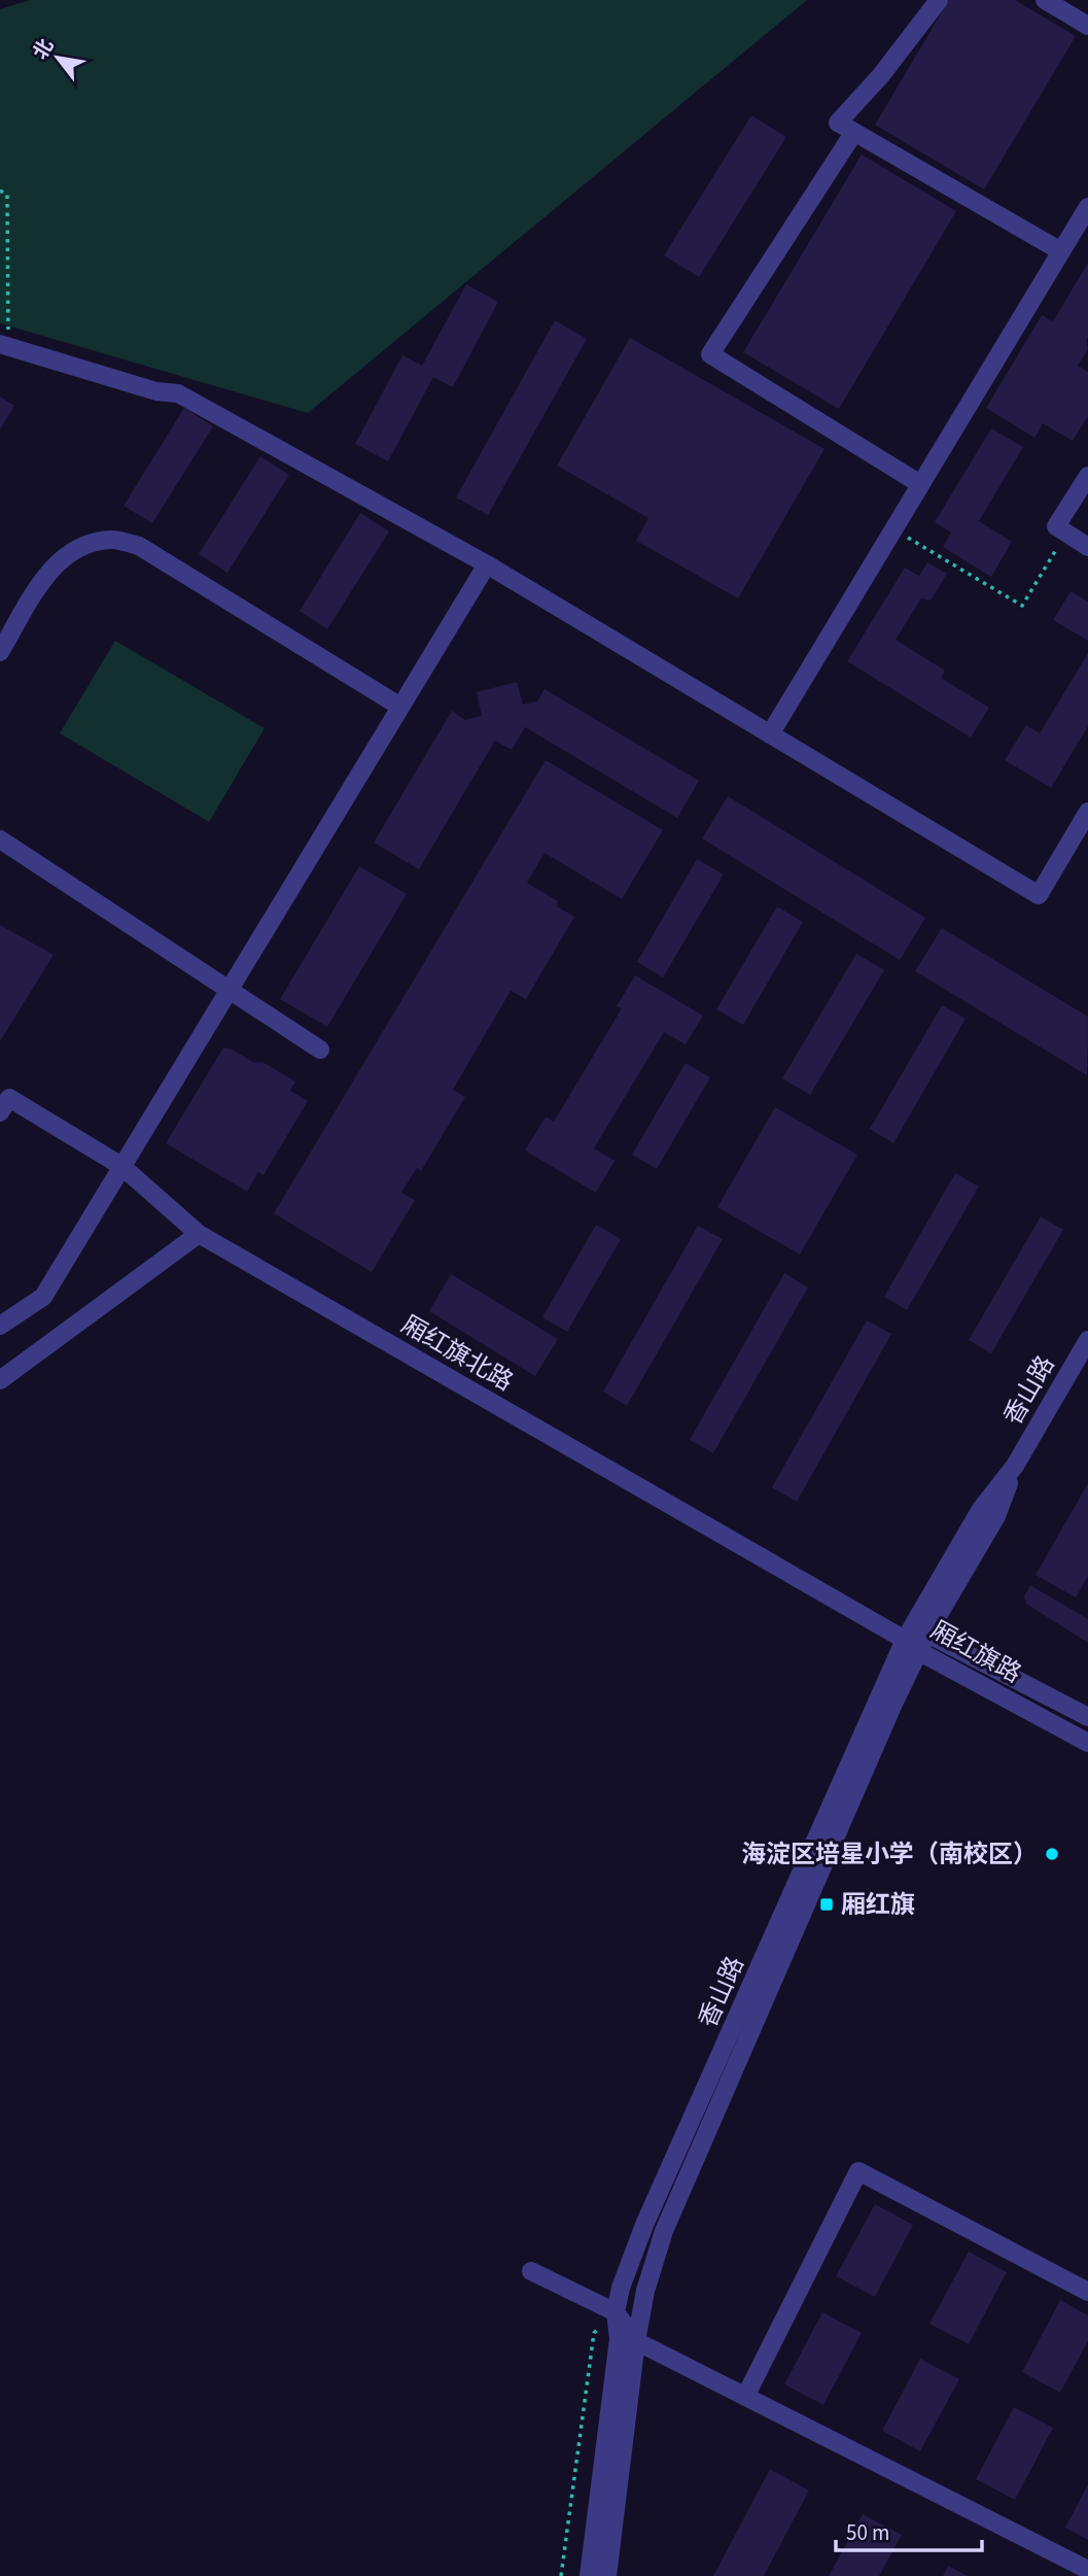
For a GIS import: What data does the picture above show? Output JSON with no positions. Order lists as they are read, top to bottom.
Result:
{
  "streets": {
    "street": ["厢红旗北路", "香山路", "厢红旗路"]
  },
  "crossings": [
    ["厢红旗北路", "香山路"],
    ["厢红旗北路", "厢红旗路"],
    ["香山路", "厢红旗路"]
  ],
  "places": {
    "other": ["海淀区培星小学（南校区）"],
    "transit": ["厢红旗"]
  },
  "scale_bar": "50 m",
  "north": "top left"
}
